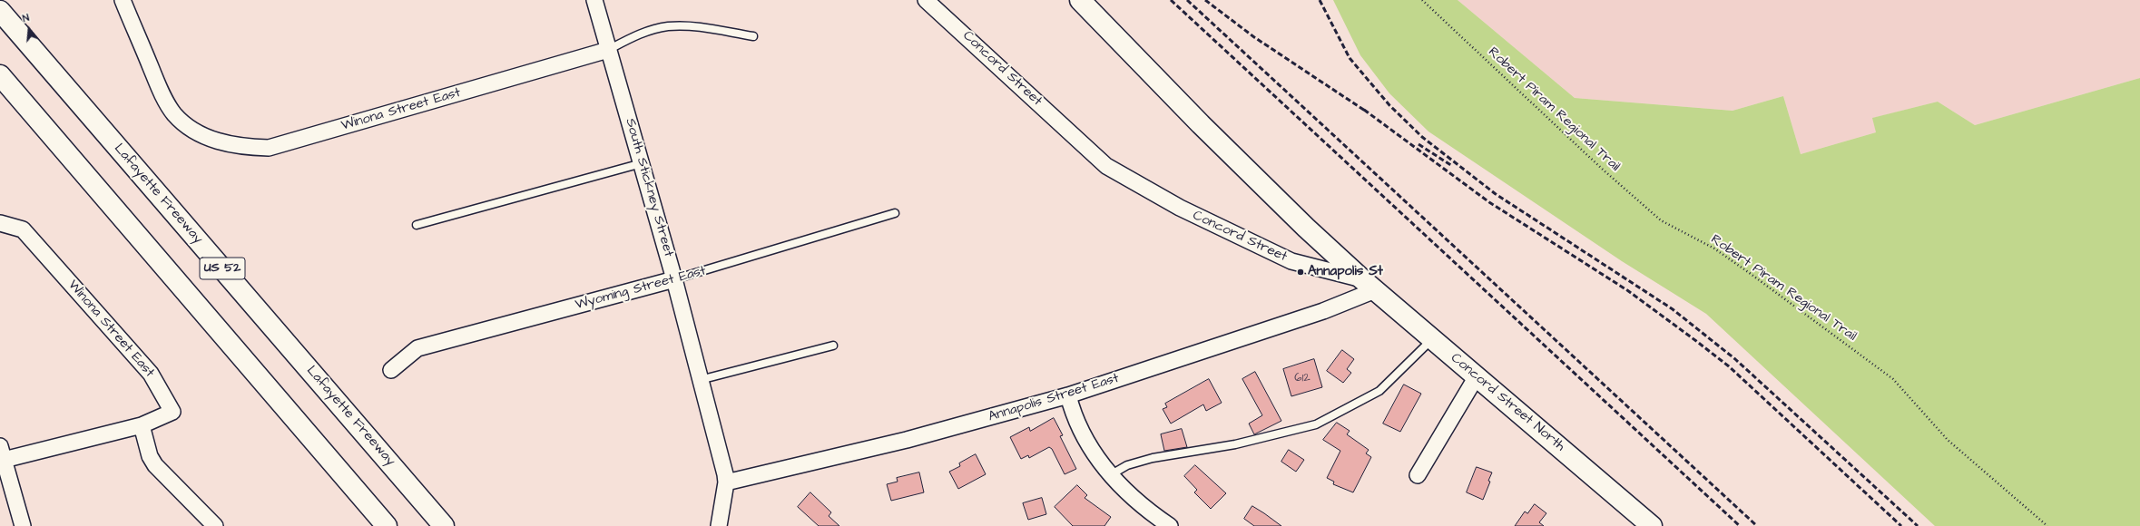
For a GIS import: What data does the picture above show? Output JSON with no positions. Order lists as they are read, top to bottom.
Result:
{
  "streets": {
    "main road": ["Lafayette Freeway", "US 52", "Concord Street North"],
    "street": [
      "Concord Street",
      "Winona Street East",
      "South Stickney Street",
      "Wyoming Street East",
      "Annapolis Street East"
    ],
    "path": ["Robert Piram Regional Trail"]
  },
  "crossings": [
    ["Concord Street", "Annapolis Street East"],
    ["Concord Street", "Concord Street North"],
    ["Winona Street East", "South Stickney Street"],
    ["South Stickney Street", "Wyoming Street East"],
    ["South Stickney Street", "Annapolis Street East"],
    ["Annapolis Street East", "Concord Street North"]
  ],
  "places": ["Annapolis St"],
  "house_numbers": ["612"],
  "north": "top"
}
